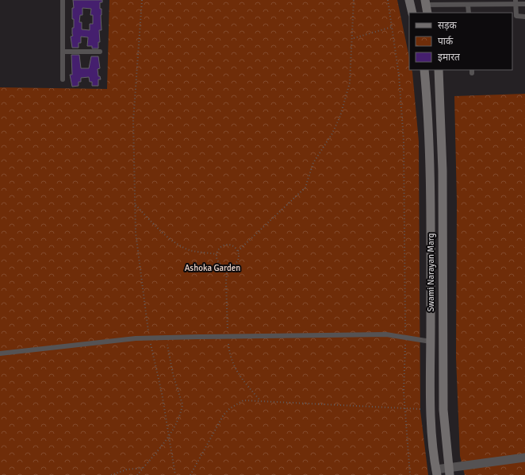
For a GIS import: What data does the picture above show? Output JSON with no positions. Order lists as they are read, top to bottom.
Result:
{
  "streets": {
    "main road": ["Swami Narayan Marg"]
  },
  "parks": ["Ashoka Garden"],
  "legend": ["सड़क", "पार्क", "इमारत"]
}
